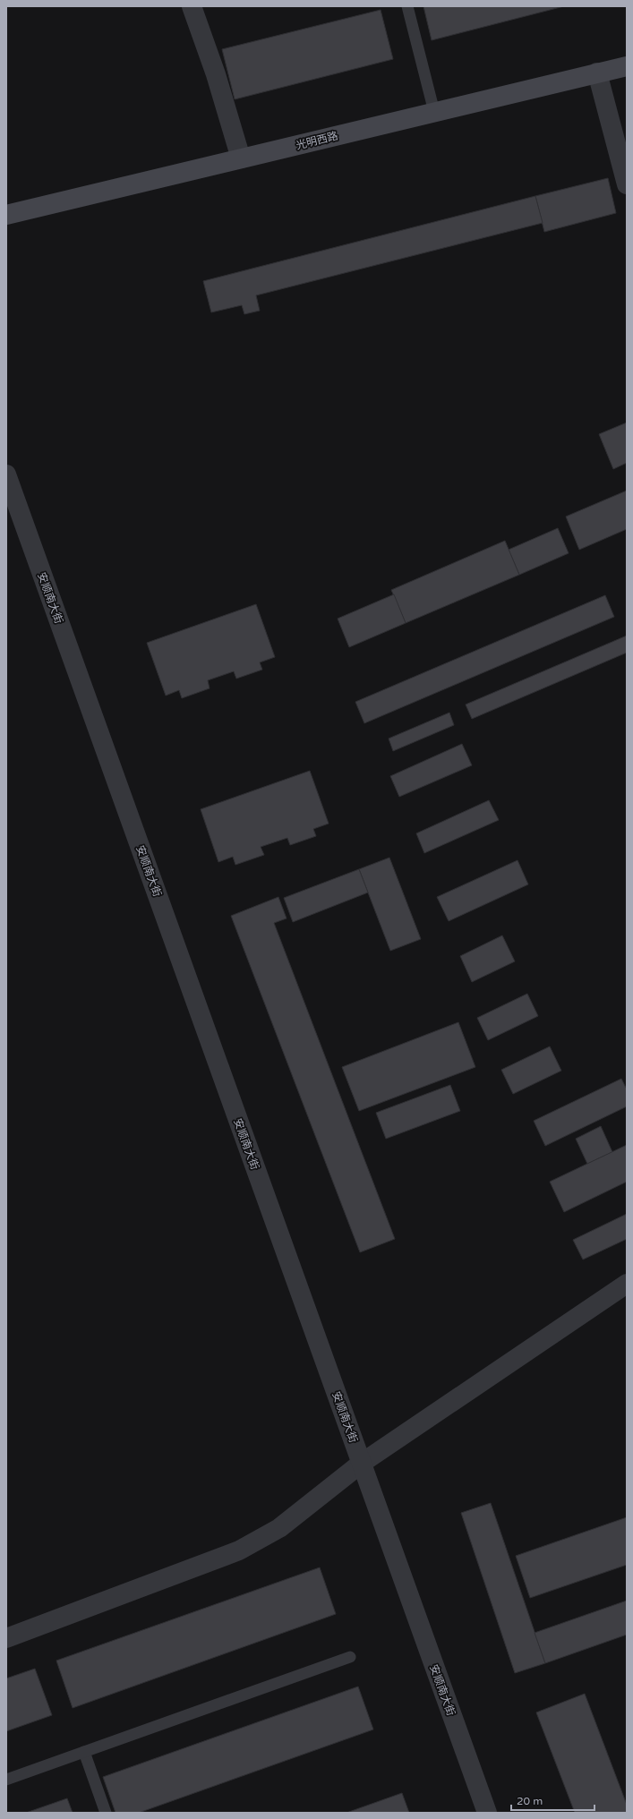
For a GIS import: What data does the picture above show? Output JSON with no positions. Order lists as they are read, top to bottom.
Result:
{
  "streets": {
    "main road": ["光明西路"],
    "street": ["安顺南大街"]
  },
  "scale_bar": "20 m"
}
